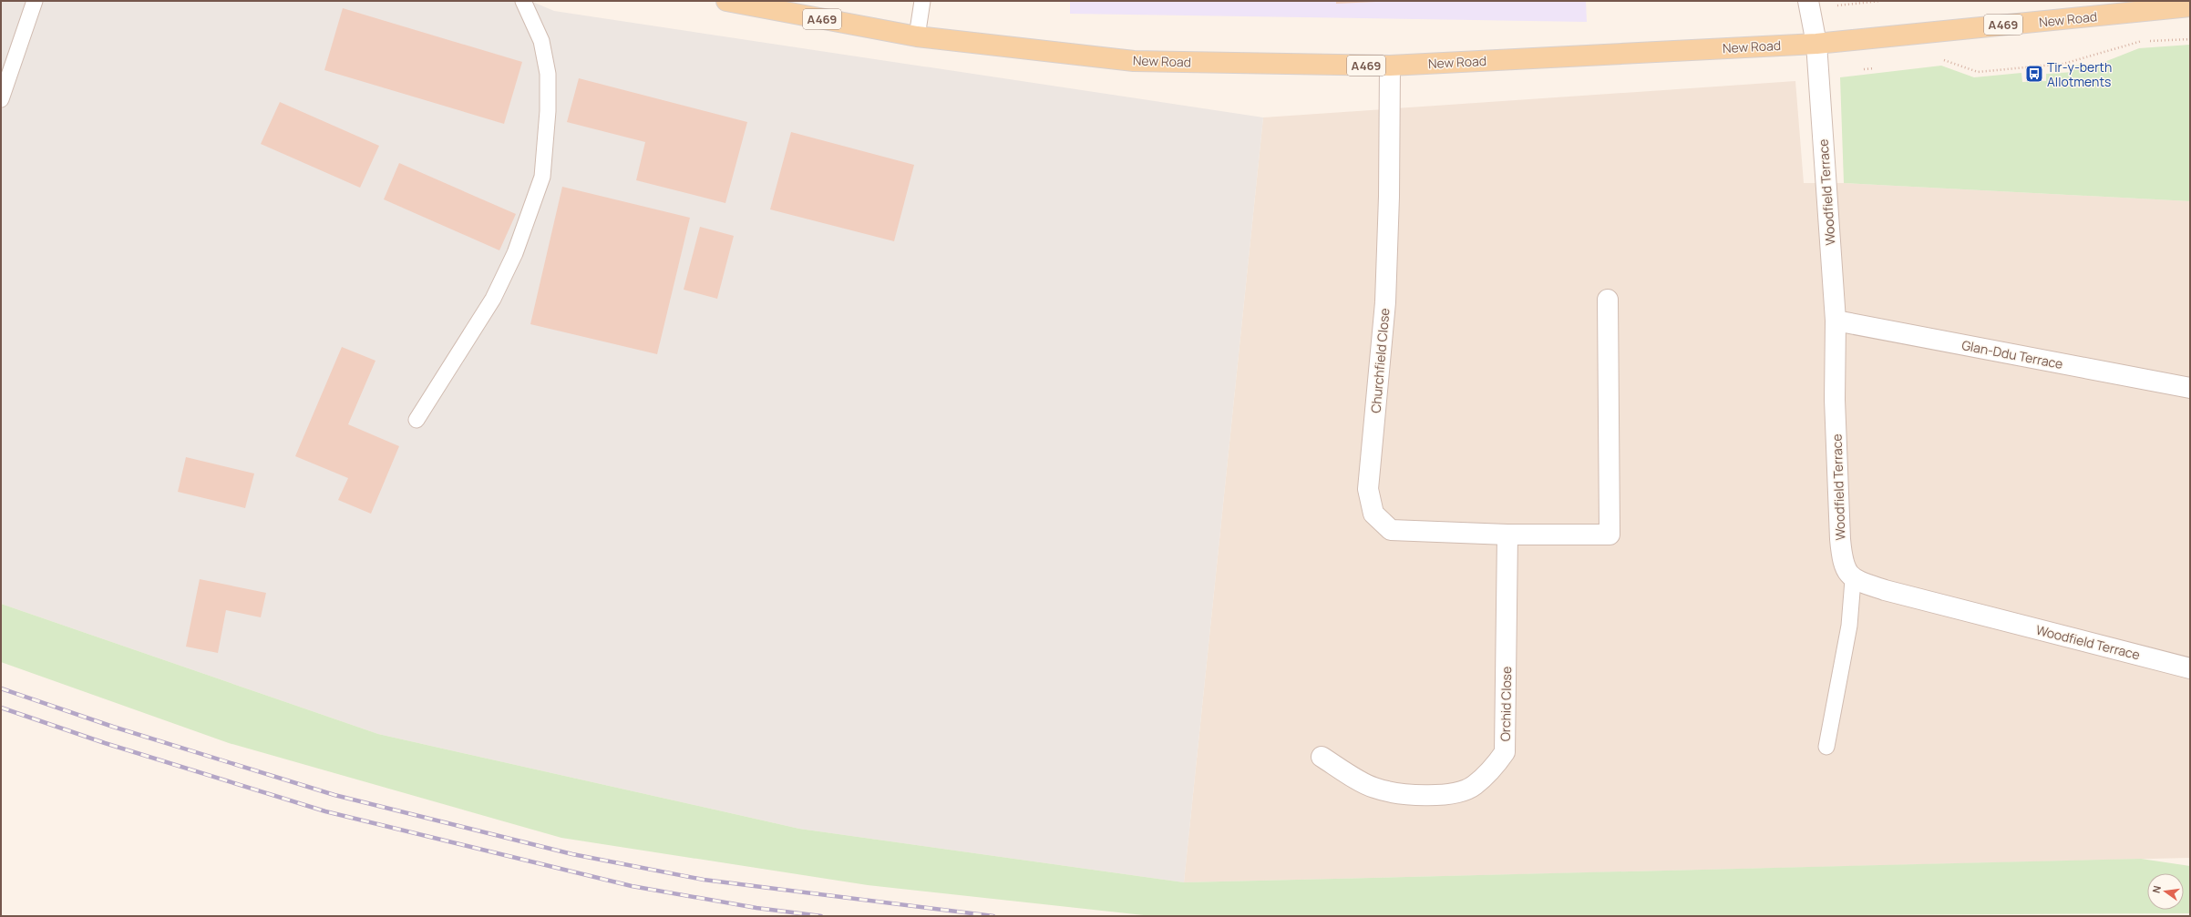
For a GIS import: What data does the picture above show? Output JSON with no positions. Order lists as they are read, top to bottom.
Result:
{
  "streets": {
    "main road": ["A469", "New Road"],
    "street": [
      "Woodfield Terrace",
      "Glan-Ddu Terrace",
      "Churchfield Close",
      "Orchid Close"
    ]
  },
  "crossings": [
    ["New Road", "Woodfield Terrace"],
    ["New Road", "Churchfield Close"],
    ["Woodfield Terrace", "Glan-Ddu Terrace"],
    ["Churchfield Close", "Orchid Close"]
  ],
  "places": {
    "bus stop": ["Tir-y-berth Allotments"]
  },
  "north": "left"
}
